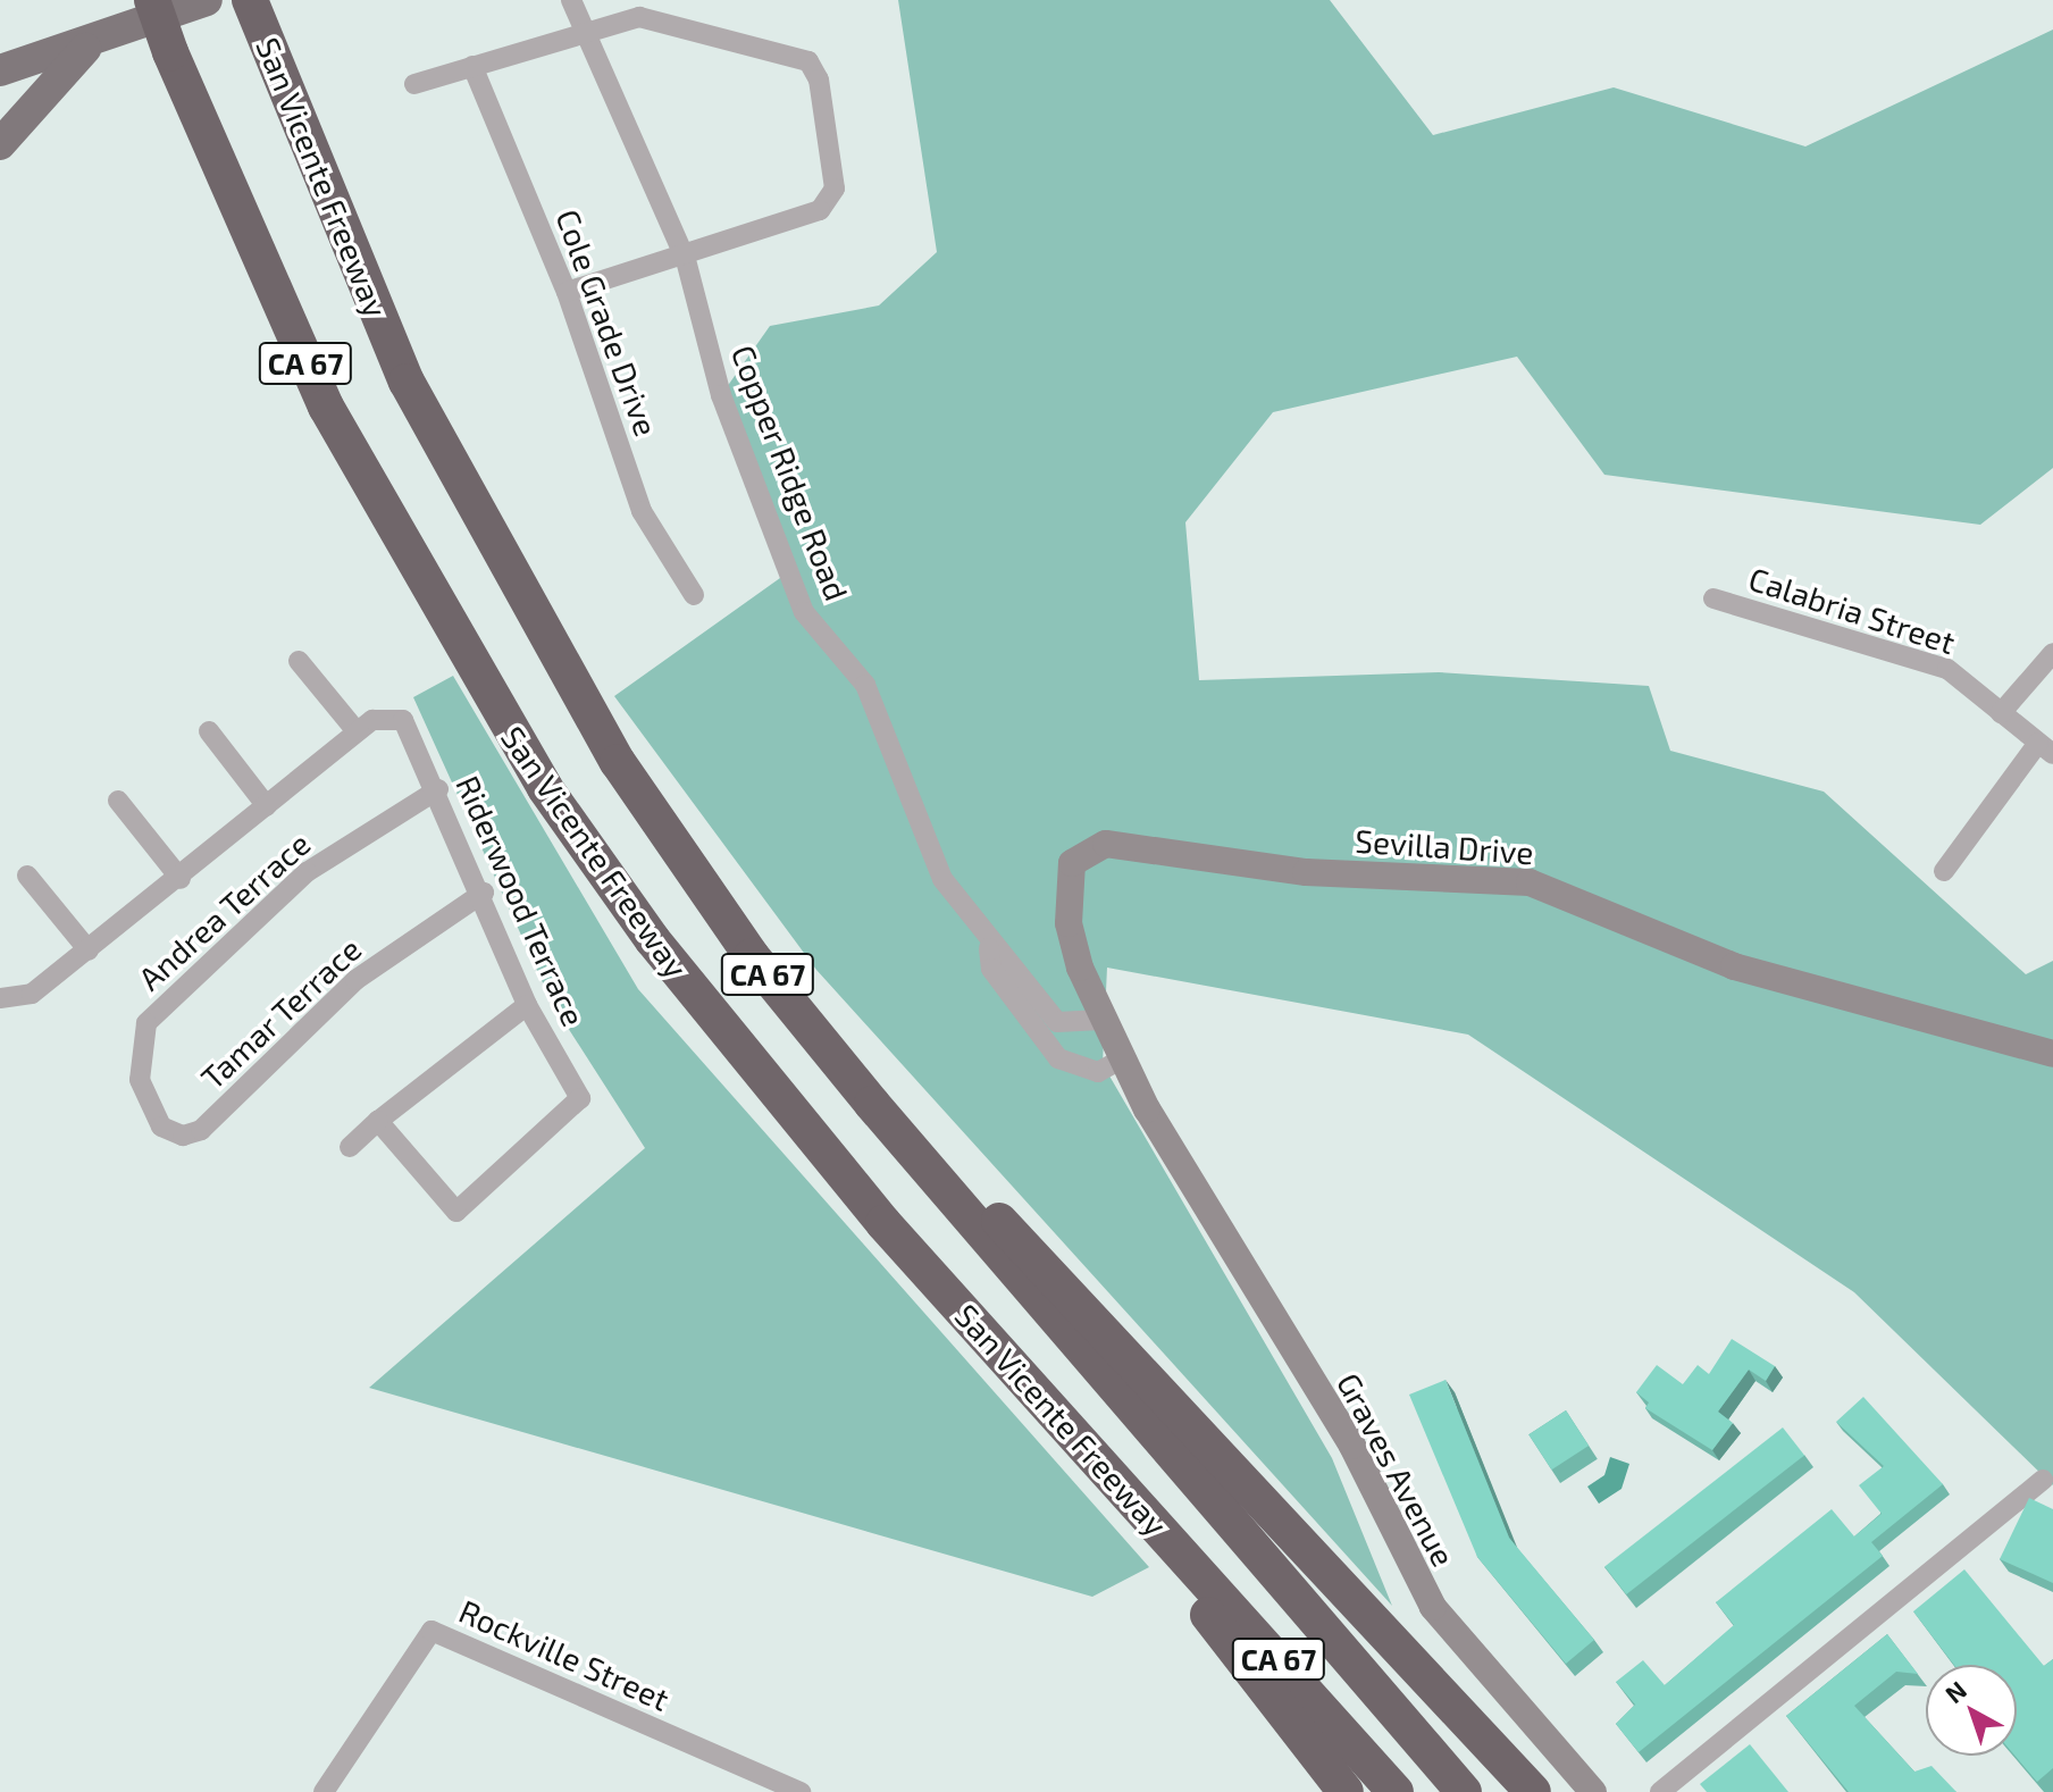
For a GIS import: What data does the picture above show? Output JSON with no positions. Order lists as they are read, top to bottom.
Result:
{
  "streets": {
    "highway": ["San Vicente Freeway", "CA 67"],
    "street": [
      "Cole Grade Drive",
      "Copper Ridge Road",
      "Calabria Street",
      "Sevilla Drive",
      "Riderwood Terrace",
      "Andrea Terrace",
      "Tamar Terrace",
      "Graves Avenue",
      "Rockville Street"
    ]
  },
  "crossings": [
    ["Copper Ridge Road", "Sevilla Drive"],
    ["Copper Ridge Road", "Graves Avenue"],
    ["Sevilla Drive", "Graves Avenue"],
    ["Riderwood Terrace", "Andrea Terrace"],
    ["Riderwood Terrace", "Tamar Terrace"],
    ["Andrea Terrace", "Tamar Terrace"]
  ],
  "north": "top left"
}
